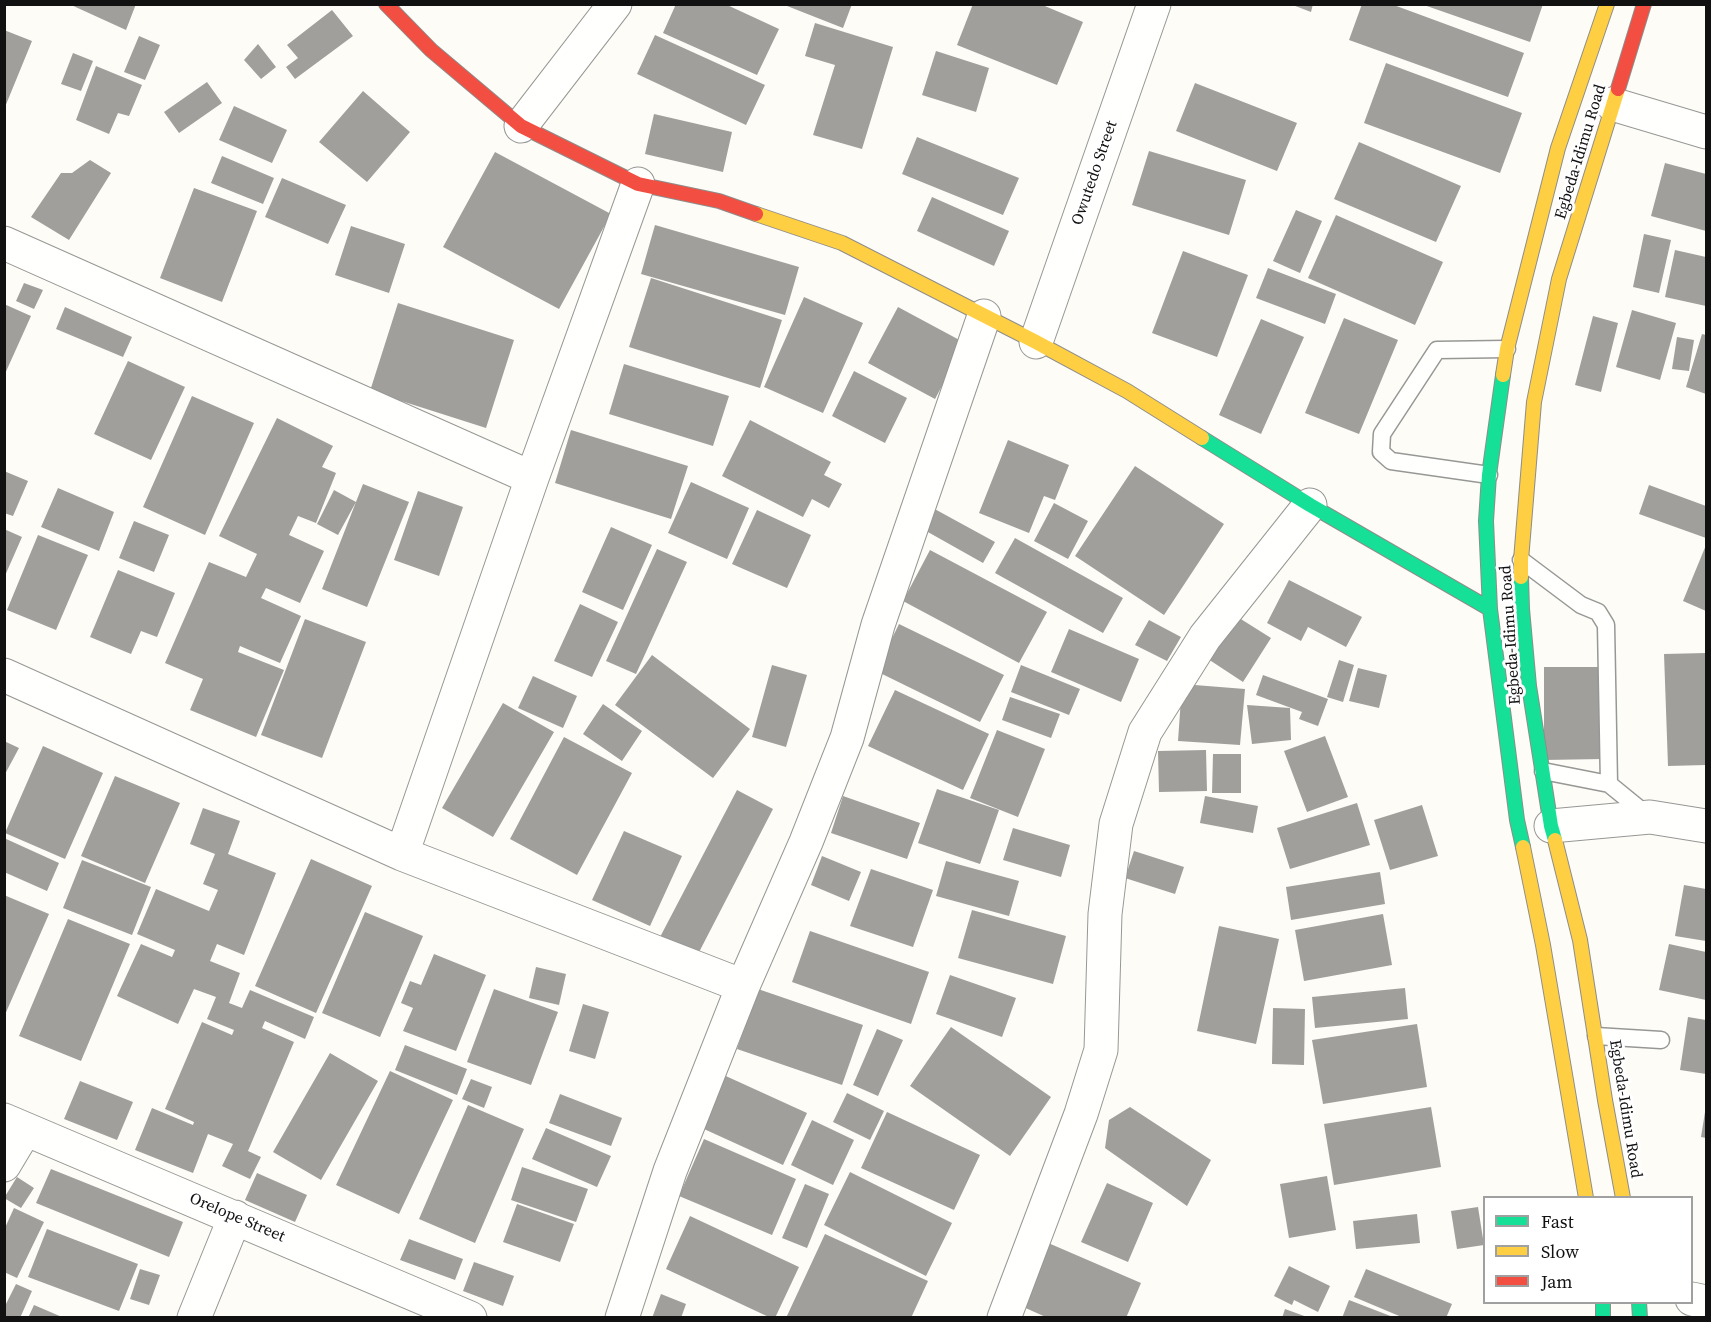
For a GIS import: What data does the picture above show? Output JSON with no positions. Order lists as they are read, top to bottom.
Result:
{
  "streets": {
    "main road": ["Egbeda-Idimu Road"],
    "street": ["Owutedo Street", "Orelope Street"]
  },
  "legend": ["Fast", "Slow", "Jam"]
}
